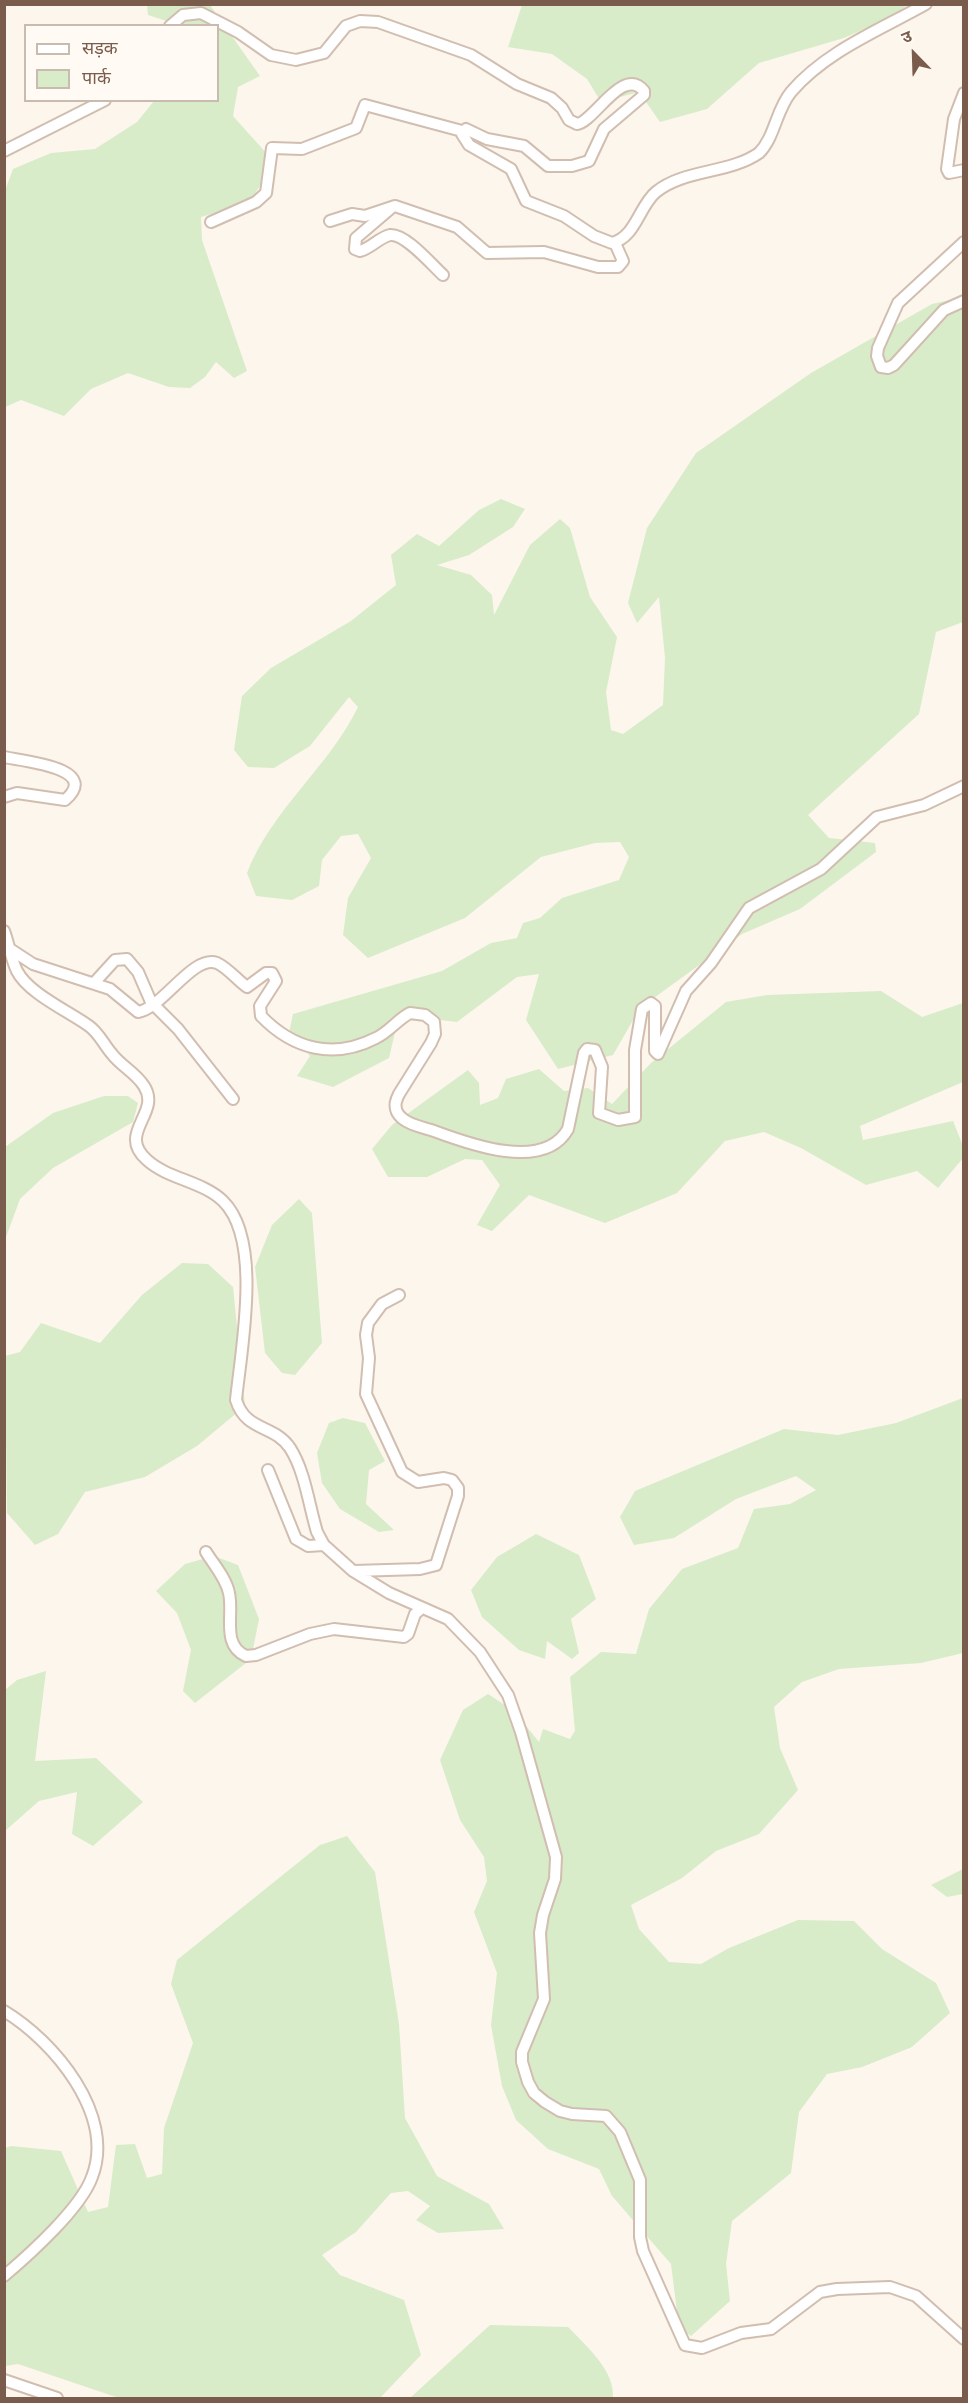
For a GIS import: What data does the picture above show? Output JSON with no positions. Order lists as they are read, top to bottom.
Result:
{
  "legend": ["सड़क", "पार्क"],
  "north": "top left"
}
